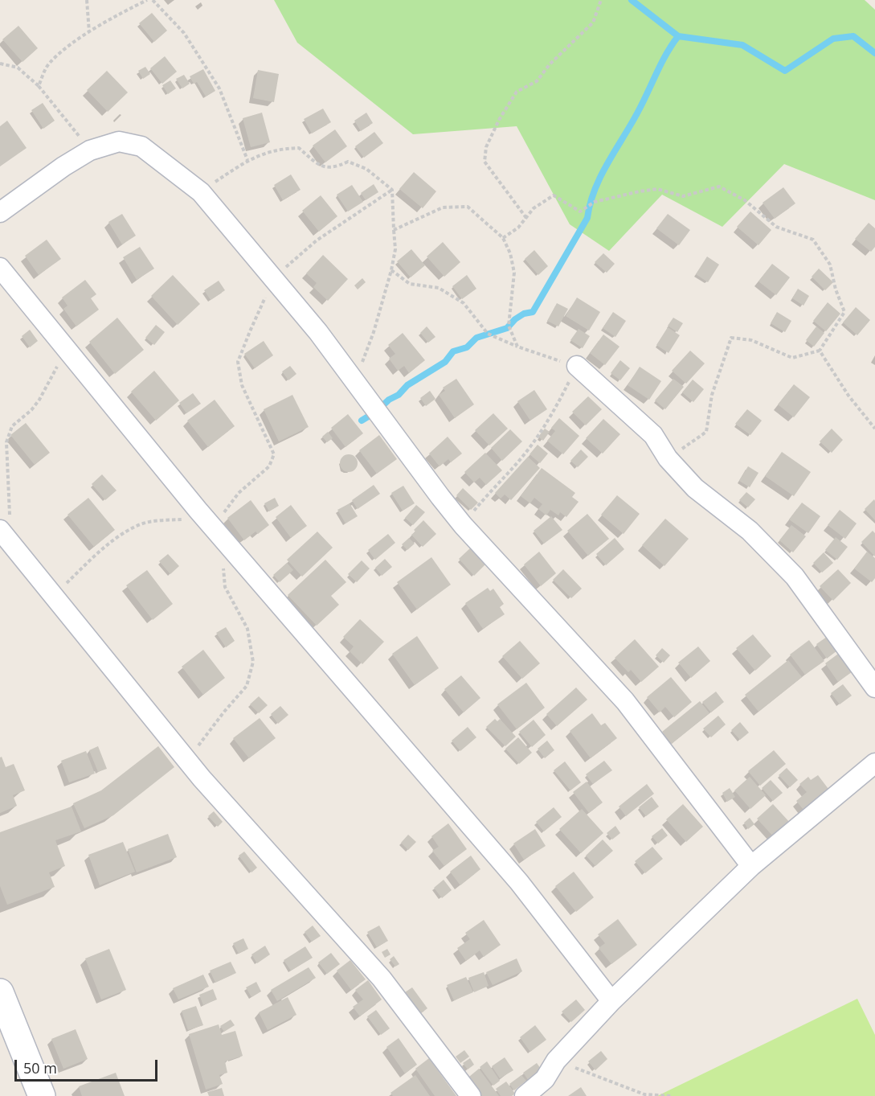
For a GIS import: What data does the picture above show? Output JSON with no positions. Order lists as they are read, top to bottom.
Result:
{
  "scale_bar": "50 m"
}
